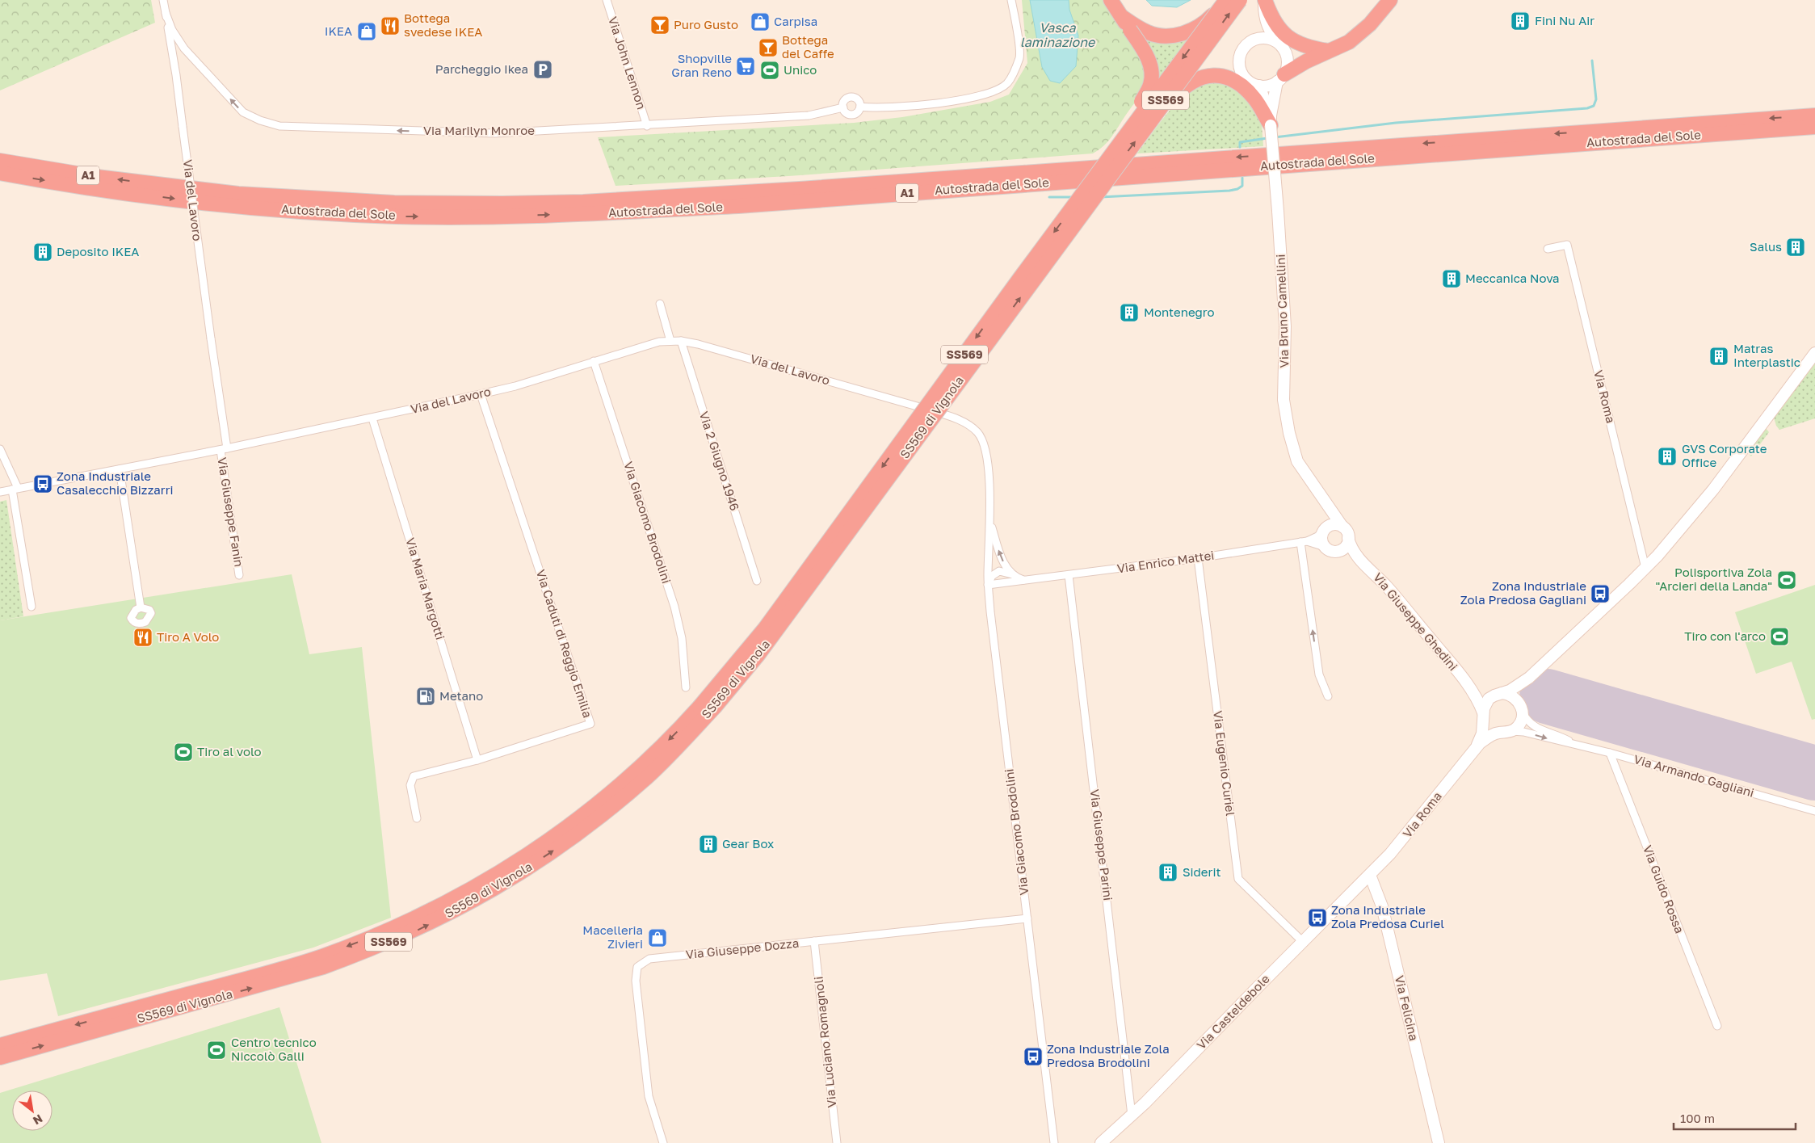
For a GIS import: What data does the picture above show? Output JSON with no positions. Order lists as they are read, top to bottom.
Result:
{
  "streets": {
    "highway": [
      "SS569",
      "Autostrada del Sole",
      "A1",
      "SS569 di Vignola"
    ],
    "street": [
      "Via John Lennon",
      "Via Marilyn Monroe",
      "Via del Lavoro",
      "Via Bruno Camellini",
      "Via Roma",
      "Via 2 Giugno 1946",
      "Via Giuseppe Fanin",
      "Via Giacomo Brodolini",
      "Via Enrico Mattei",
      "Via Maria Margotti",
      "Via Giuseppe Ghedini",
      "Via Caduti di Reggio Emilia",
      "Via Eugenio Curiel",
      "Via Armando Gagliani",
      "Via Giuseppe Parini",
      "Via Guido Rossa",
      "Via Giuseppe Dozza",
      "Via Felicina",
      "Via Casteldebole",
      "Via Luciano Romagnoli"
    ]
  },
  "crossings": [
    ["Via John Lennon", "Via Marilyn Monroe"],
    ["Via Marilyn Monroe", "Via del Lavoro"],
    ["Via del Lavoro", "Via 2 Giugno 1946"],
    ["Via del Lavoro", "Via Giuseppe Fanin"],
    ["Via del Lavoro", "Via Giacomo Brodolini"],
    ["Via del Lavoro", "Via Maria Margotti"],
    ["Via del Lavoro", "Via Caduti di Reggio Emilia"],
    ["Via Bruno Camellini", "Via Enrico Mattei"],
    ["Via Bruno Camellini", "Via Giuseppe Ghedini"],
    ["Via Roma", "Via Giuseppe Ghedini"],
    ["Via Roma", "Via Armando Gagliani"],
    ["Via Roma", "Via Felicina"],
    ["Via Roma", "Via Casteldebole"],
    ["Via Giacomo Brodolini", "Via Enrico Mattei"],
    ["Via Giacomo Brodolini", "Via Giuseppe Dozza"],
    ["Via Enrico Mattei", "Via Giuseppe Ghedini"],
    ["Via Enrico Mattei", "Via Eugenio Curiel"],
    ["Via Enrico Mattei", "Via Giuseppe Parini"],
    ["Via Maria Margotti", "Via Caduti di Reggio Emilia"],
    ["Via Giuseppe Ghedini", "Via Armando Gagliani"],
    ["Via Eugenio Curiel", "Via Casteldebole"],
    ["Via Armando Gagliani", "Via Guido Rossa"],
    ["Via Giuseppe Parini", "Via Casteldebole"],
    ["Via Giuseppe Dozza", "Via Luciano Romagnoli"],
    ["Via Felicina", "Via Casteldebole"]
  ],
  "one_way": ["Via Marilyn Monroe"],
  "water": ["Vasca laminazione"],
  "places": {
    "building": [
      "Fini Nu Air",
      "Salus",
      "Deposito IKEA",
      "Meccanica Nova",
      "Montenegro",
      "Matras Interplastic",
      "GVS Corporate Office",
      "Gear Box",
      "Siderit"
    ],
    "shop": ["Carpisa", "IKEA", "Macelleria Zivieri"],
    "bar": ["Puro Gusto", "Bottega del Caffe"],
    "restaurant": ["Bottega svedese IKEA", "Tiro A Volo"],
    "supermarket": ["Shopville Gran Reno"],
    "parking": ["Parcheggio Ikea"],
    "sports": [
      "Unico",
      "Polisportiva Zola \"Arcieri della Landa\"",
      "Tiro con l'arco",
      "Tiro al volo",
      "Centro tecnico Niccolò Galli"
    ],
    "bus stop": [
      "Zona Industriale Casalecchio Bizzarri",
      "Zona Industriale Zola Predosa Gagliani",
      "Zona Industriale Zola Predosa Curiel",
      "Zona Industriale Zola Predosa Brodolini"
    ],
    "fuel station": ["Metano"]
  },
  "scale_bar": "100 m",
  "north": "bottom right"
}
